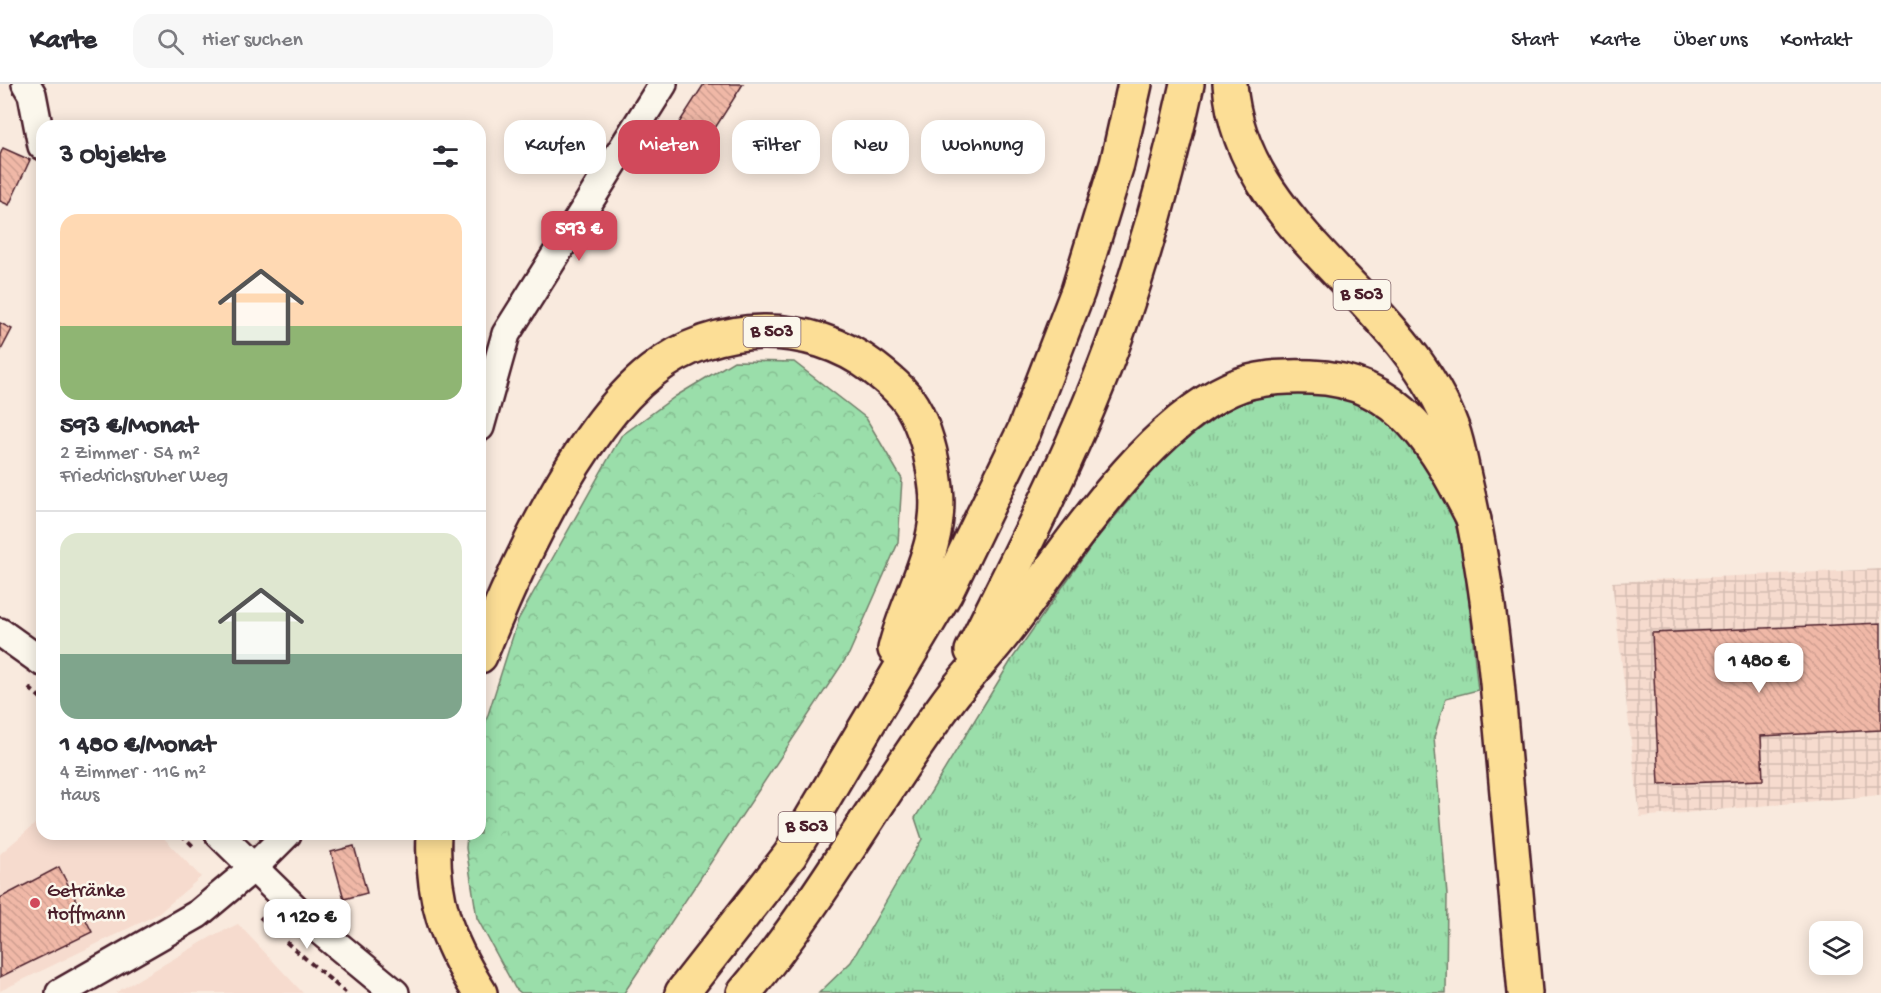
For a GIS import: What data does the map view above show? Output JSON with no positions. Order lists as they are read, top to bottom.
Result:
{
  "streets": {
    "highway": ["B 503"]
  },
  "places": ["Getränke Hoffmann"],
  "page": {
    "header": "Karte",
    "search": "Hier suchen",
    "nav": [
      "Start",
      "Karte",
      "Über uns",
      "Kontakt"
    ],
    "chip": [
      "Kaufen",
      "Mieten",
      "Filter",
      "Neu",
      "Wohnung"
    ],
    "heading": "3 Objekte",
    "list": [
      {
        "name": "593 €/Monat",
        "note": "2 Zimmer · 54 m² · Friedrichsruher Weg"
      },
      {
        "name": "1 480 €/Monat",
        "note": "4 Zimmer · 116 m² · Haus"
      }
    ],
    "price": ["593 €", "1 480 €", "1 120 €"]
  }
}
